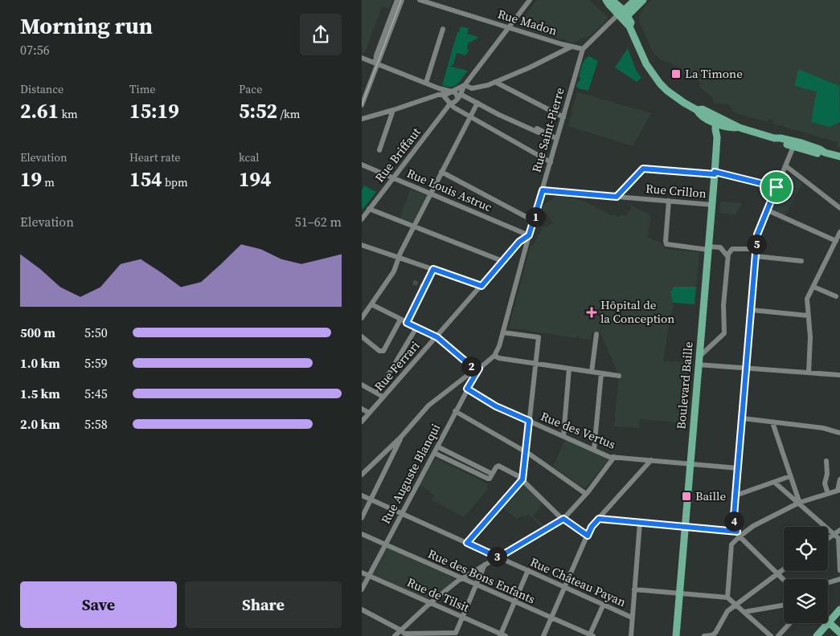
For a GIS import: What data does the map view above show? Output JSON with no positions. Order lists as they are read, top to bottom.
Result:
{
  "streets": {
    "main road": ["Rue Saint-Pierre", "Boulevard Baille"],
    "street": [
      "Rue Madon",
      "Rue Briffaut",
      "Rue Louis Astruc",
      "Rue Crillon",
      "Rue Ferrari",
      "Rue des Vertus",
      "Rue Auguste Blanqui",
      "Rue des Bons Enfants",
      "Rue Château Payan",
      "Rue de Tilsit"
    ]
  },
  "crossings": [
    ["Rue Madon", "Rue Saint-Pierre"],
    ["Rue Saint-Pierre", "Rue Louis Astruc"],
    ["Rue Saint-Pierre", "Rue Crillon"],
    ["Rue Saint-Pierre", "Rue Ferrari"],
    ["Rue Saint-Pierre", "Rue Auguste Blanqui"],
    ["Rue Briffaut", "Rue Louis Astruc"],
    ["Rue Louis Astruc", "Rue Ferrari"],
    ["Rue Crillon", "Boulevard Baille"],
    ["Boulevard Baille", "Rue des Vertus"],
    ["Rue des Vertus", "Rue Auguste Blanqui"],
    ["Rue Auguste Blanqui", "Rue des Bons Enfants"],
    ["Rue Auguste Blanqui", "Rue Château Payan"],
    ["Rue Auguste Blanqui", "Rue de Tilsit"]
  ],
  "places": {
    "transit": ["La Timone", "Baille"],
    "health": ["Hôpital de la Conception"]
  },
  "page": {
    "heading": ["Morning run", "07:56"],
    "stats": [
      ["Distance", "2.61 km"],
      ["Time", "15:19"],
      ["Pace", "5:52 /km"],
      ["Elevation", "19 m"],
      ["Heart rate", "154 bpm"],
      ["kcal", "194"]
    ],
    "chart": ["Elevation", "51–62 m"],
    "pins": [
      "1",
      "5",
      "2",
      "4",
      "3"
    ],
    "list": [
      {
        "name": "500 m",
        "note": "5:50"
      },
      {
        "name": "1.0 km",
        "note": "5:59"
      },
      {
        "name": "1.5 km",
        "note": "5:45"
      },
      {
        "name": "2.0 km",
        "note": "5:58"
      }
    ],
    "buttons": ["Save", "Share"]
  }
}
